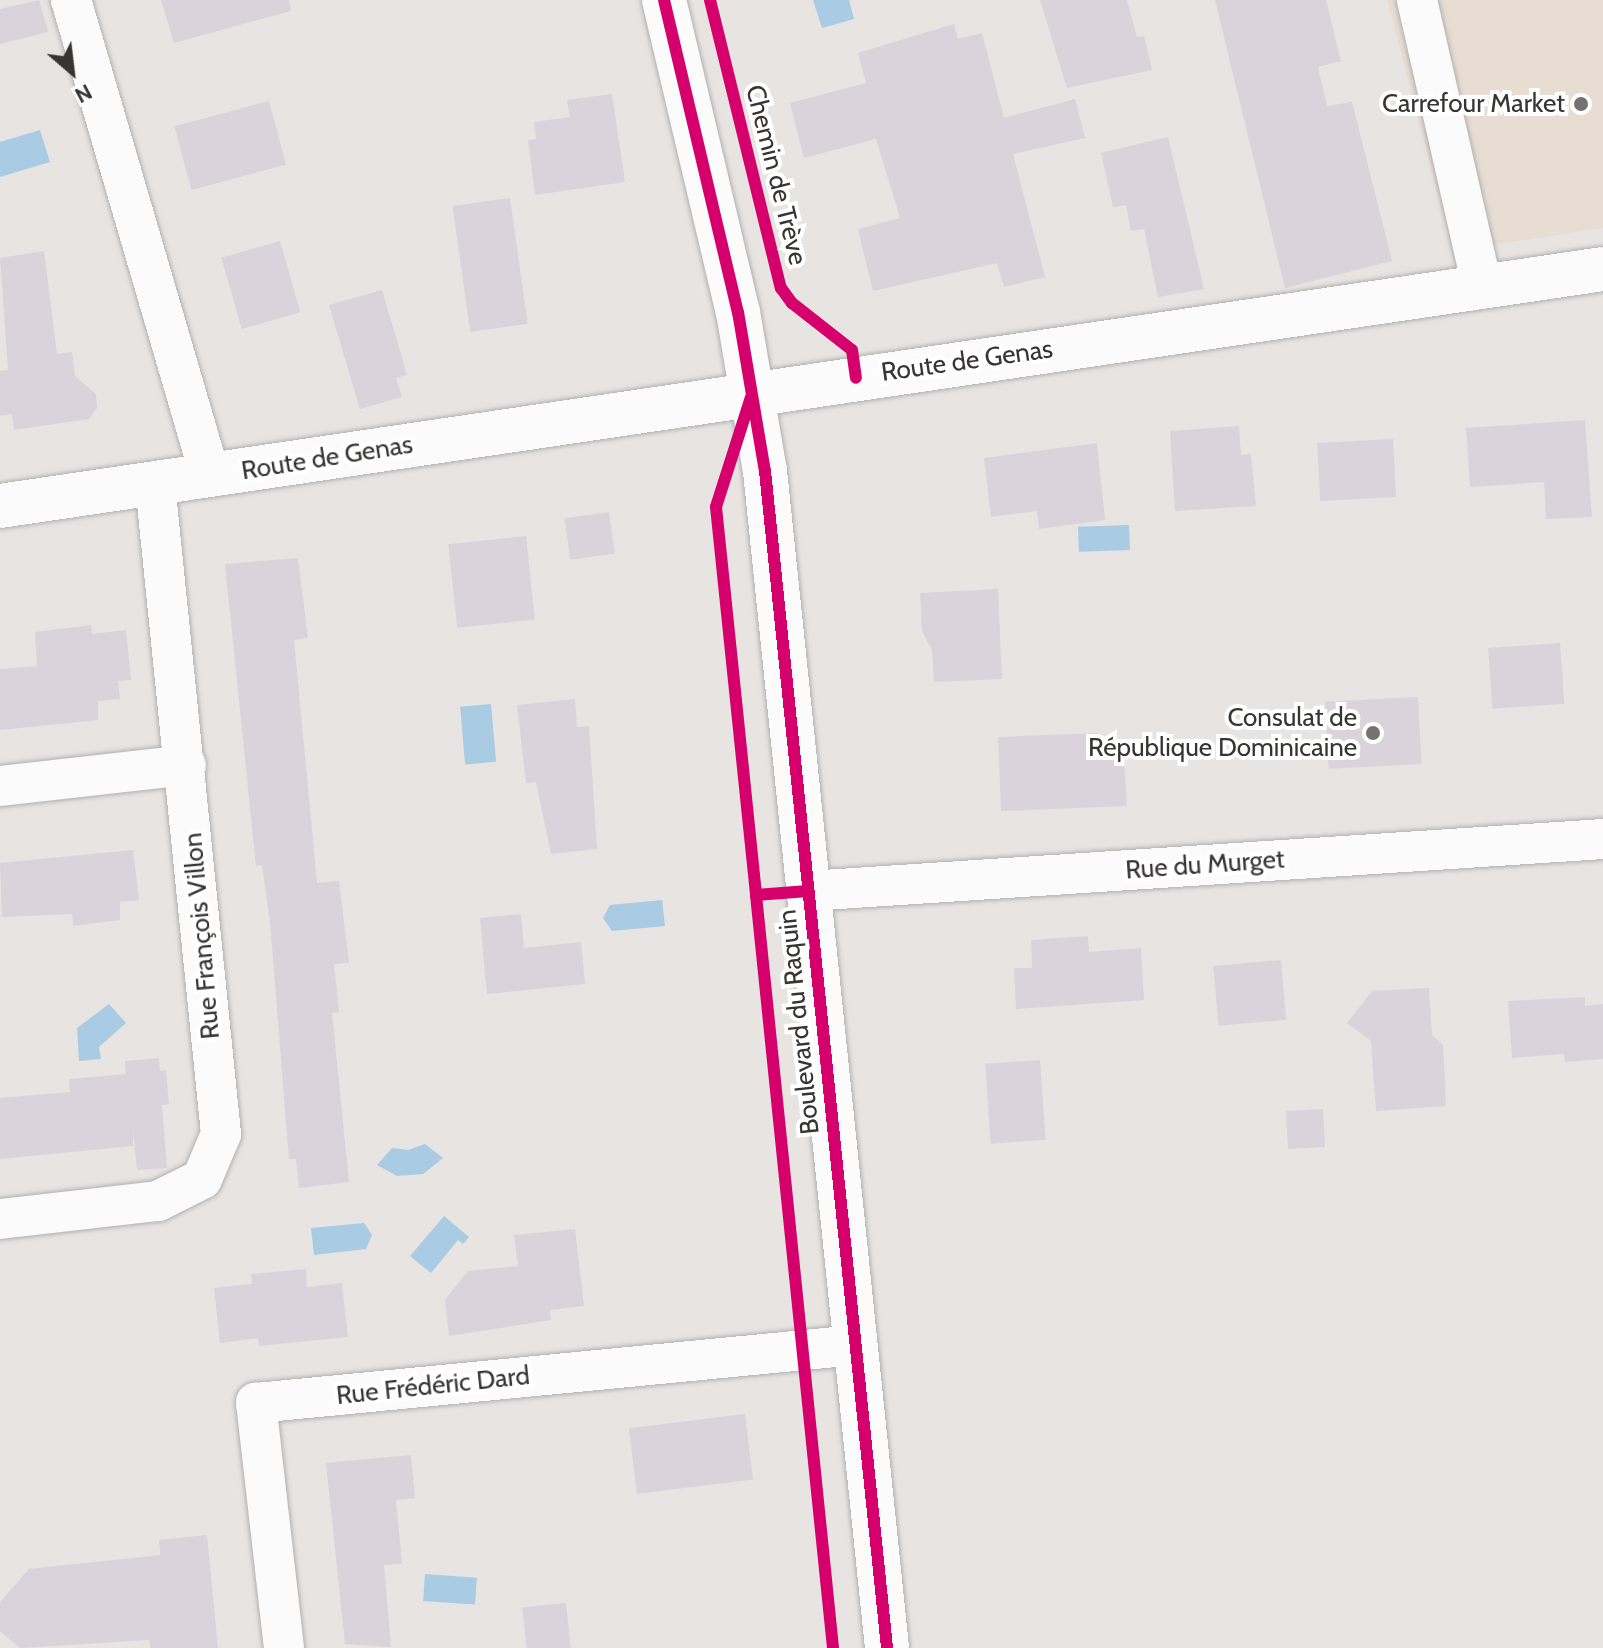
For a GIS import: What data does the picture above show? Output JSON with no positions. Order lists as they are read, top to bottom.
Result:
{
  "streets": {
    "street": [
      "Route de Genas",
      "Rue du Murget",
      "Rue François Villon",
      "Boulevard du Raquin",
      "Rue Frédéric Dard"
    ],
    "cycle path": ["Chemin de Trève"]
  },
  "crossings": [
    ["Route de Genas", "Rue François Villon"],
    ["Route de Genas", "Boulevard du Raquin"],
    ["Rue du Murget", "Boulevard du Raquin"],
    ["Boulevard du Raquin", "Rue Frédéric Dard"]
  ],
  "places": ["Carrefour Market", "Consulat de République Dominicaine"],
  "north": "bottom right"
}
